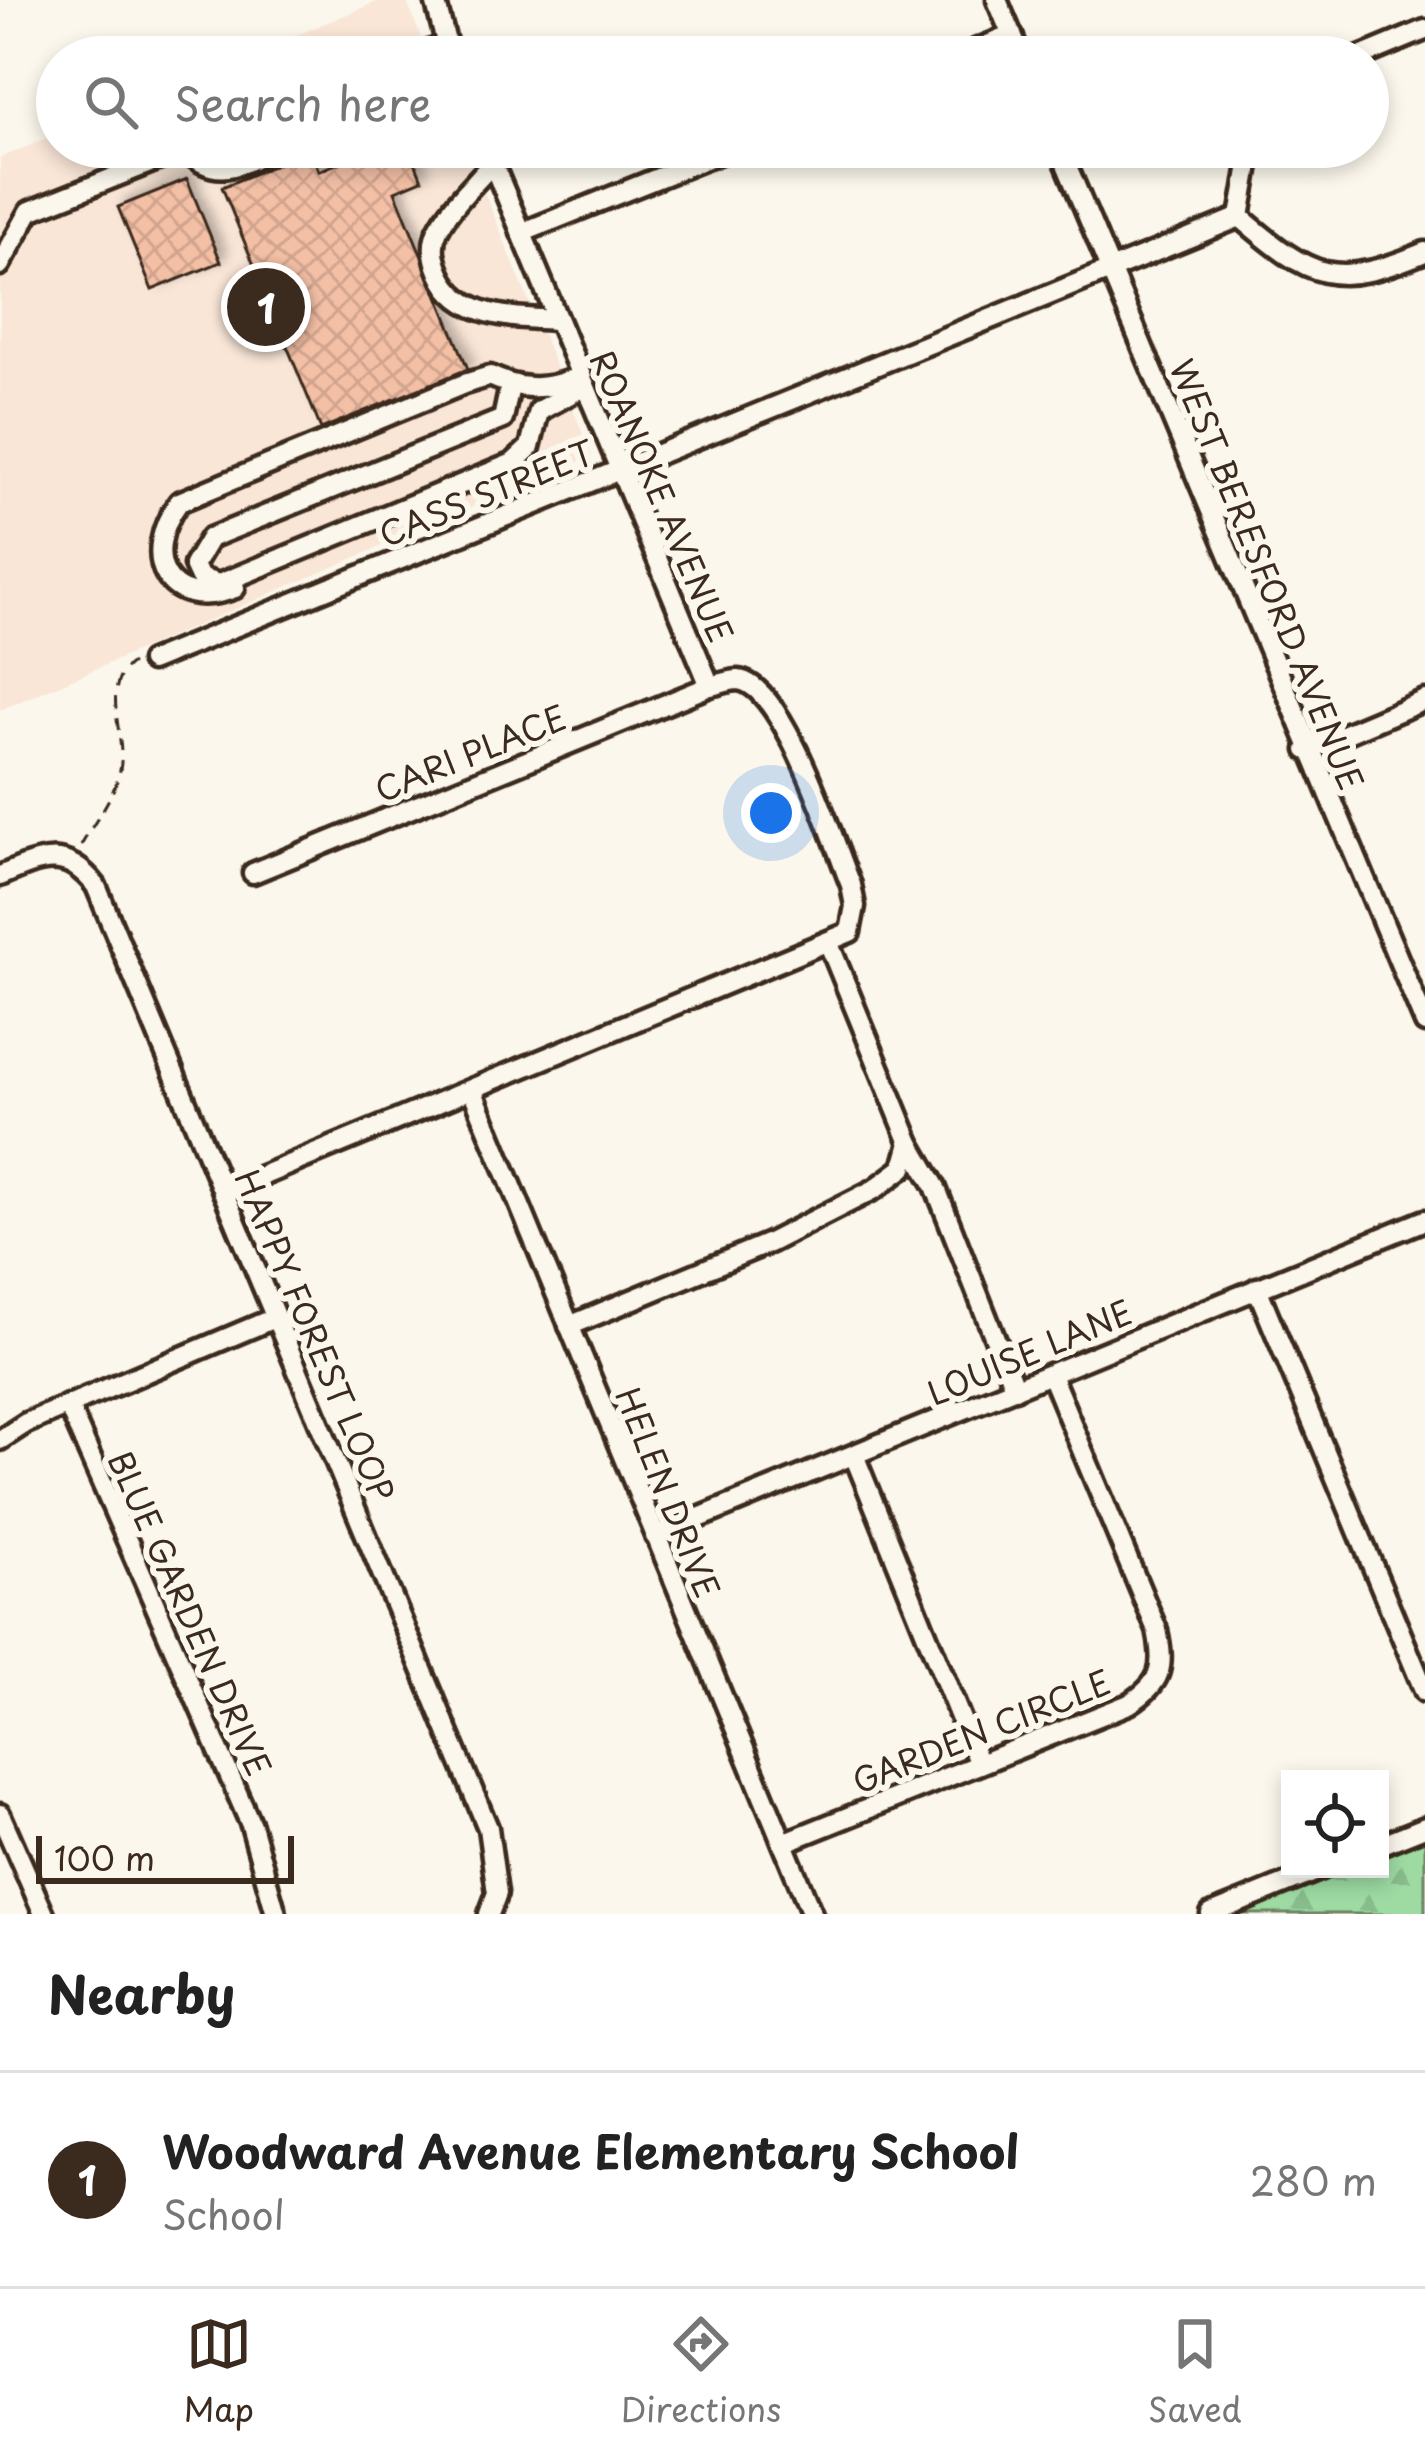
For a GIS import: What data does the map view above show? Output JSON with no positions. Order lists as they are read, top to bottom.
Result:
{
  "streets": {
    "street": [
      "CASS STREET",
      "ROANOKE AVENUE",
      "WEST BERESFORD AVENUE",
      "CARI PLACE",
      "HAPPY FOREST LOOP",
      "LOUISE LANE",
      "HELEN DRIVE",
      "BLUE GARDEN DRIVE",
      "GARDEN CIRCLE"
    ]
  },
  "crossings": [
    ["CASS STREET", "ROANOKE AVENUE"],
    ["CASS STREET", "WEST BERESFORD AVENUE"],
    ["ROANOKE AVENUE", "CARI PLACE"],
    ["LOUISE LANE", "HELEN DRIVE"],
    ["LOUISE LANE", "GARDEN CIRCLE"],
    ["HELEN DRIVE", "GARDEN CIRCLE"]
  ],
  "scale_bar": "100 m",
  "page": {
    "search": "Search here",
    "pins": "1",
    "scale": "100 m",
    "heading": "Nearby",
    "list": [
      {
        "mark": "1",
        "name": "Woodward Avenue Elementary School",
        "note": "School",
        "value": "280 m"
      }
    ],
    "nav": ["Map", "Directions", "Saved"]
  }
}
